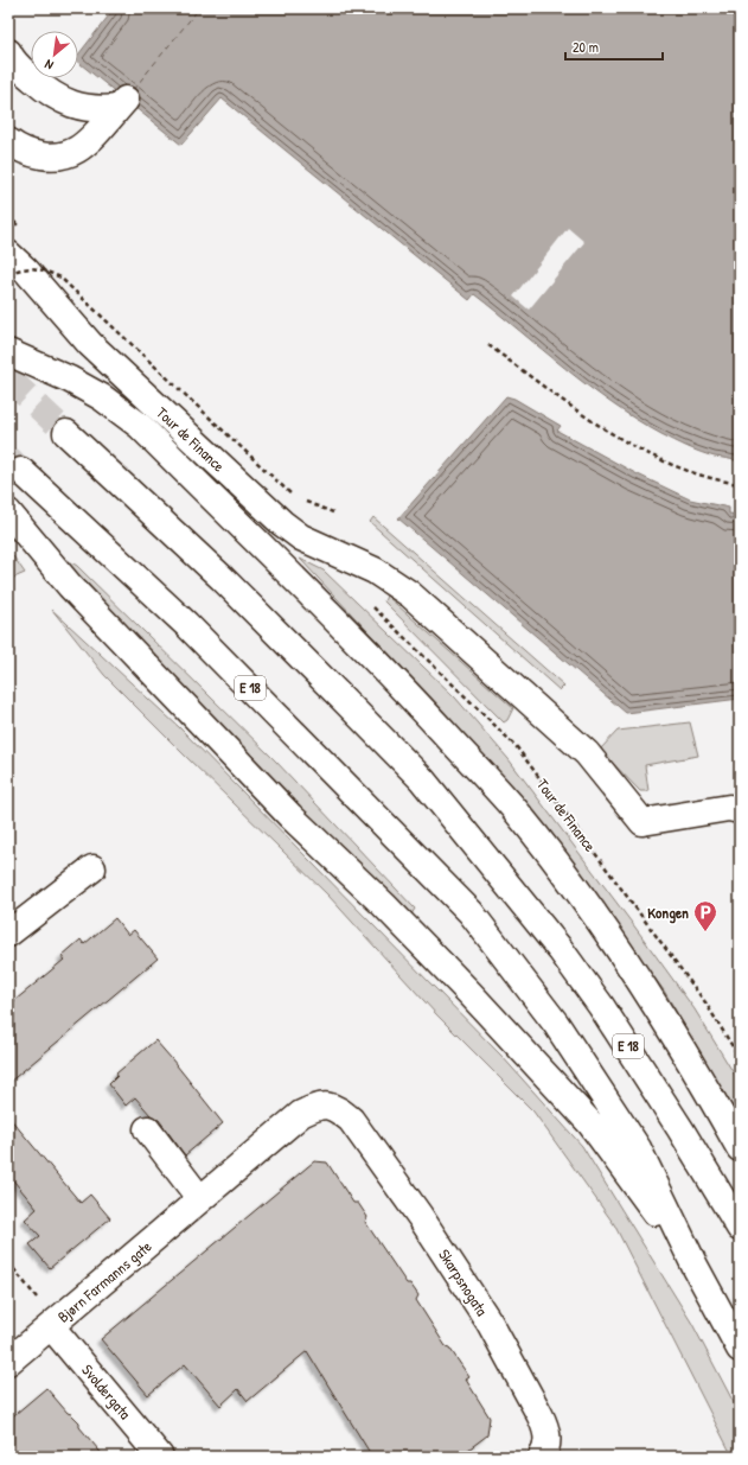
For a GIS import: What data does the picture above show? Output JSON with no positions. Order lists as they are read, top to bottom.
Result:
{
  "streets": {
    "main road": [
      "Tour de Finance",
      "E 18",
      "Bjørn Farmanns gate",
      "Skarpsnogata",
      "Svoldergata"
    ]
  },
  "crossings": [
    ["Bjørn Farmanns gate", "Skarpsnogata"],
    ["Bjørn Farmanns gate", "Svoldergata"]
  ],
  "places": {
    "parking": ["Kongen"]
  },
  "scale_bar": "20 m",
  "north": "bottom left"
}
